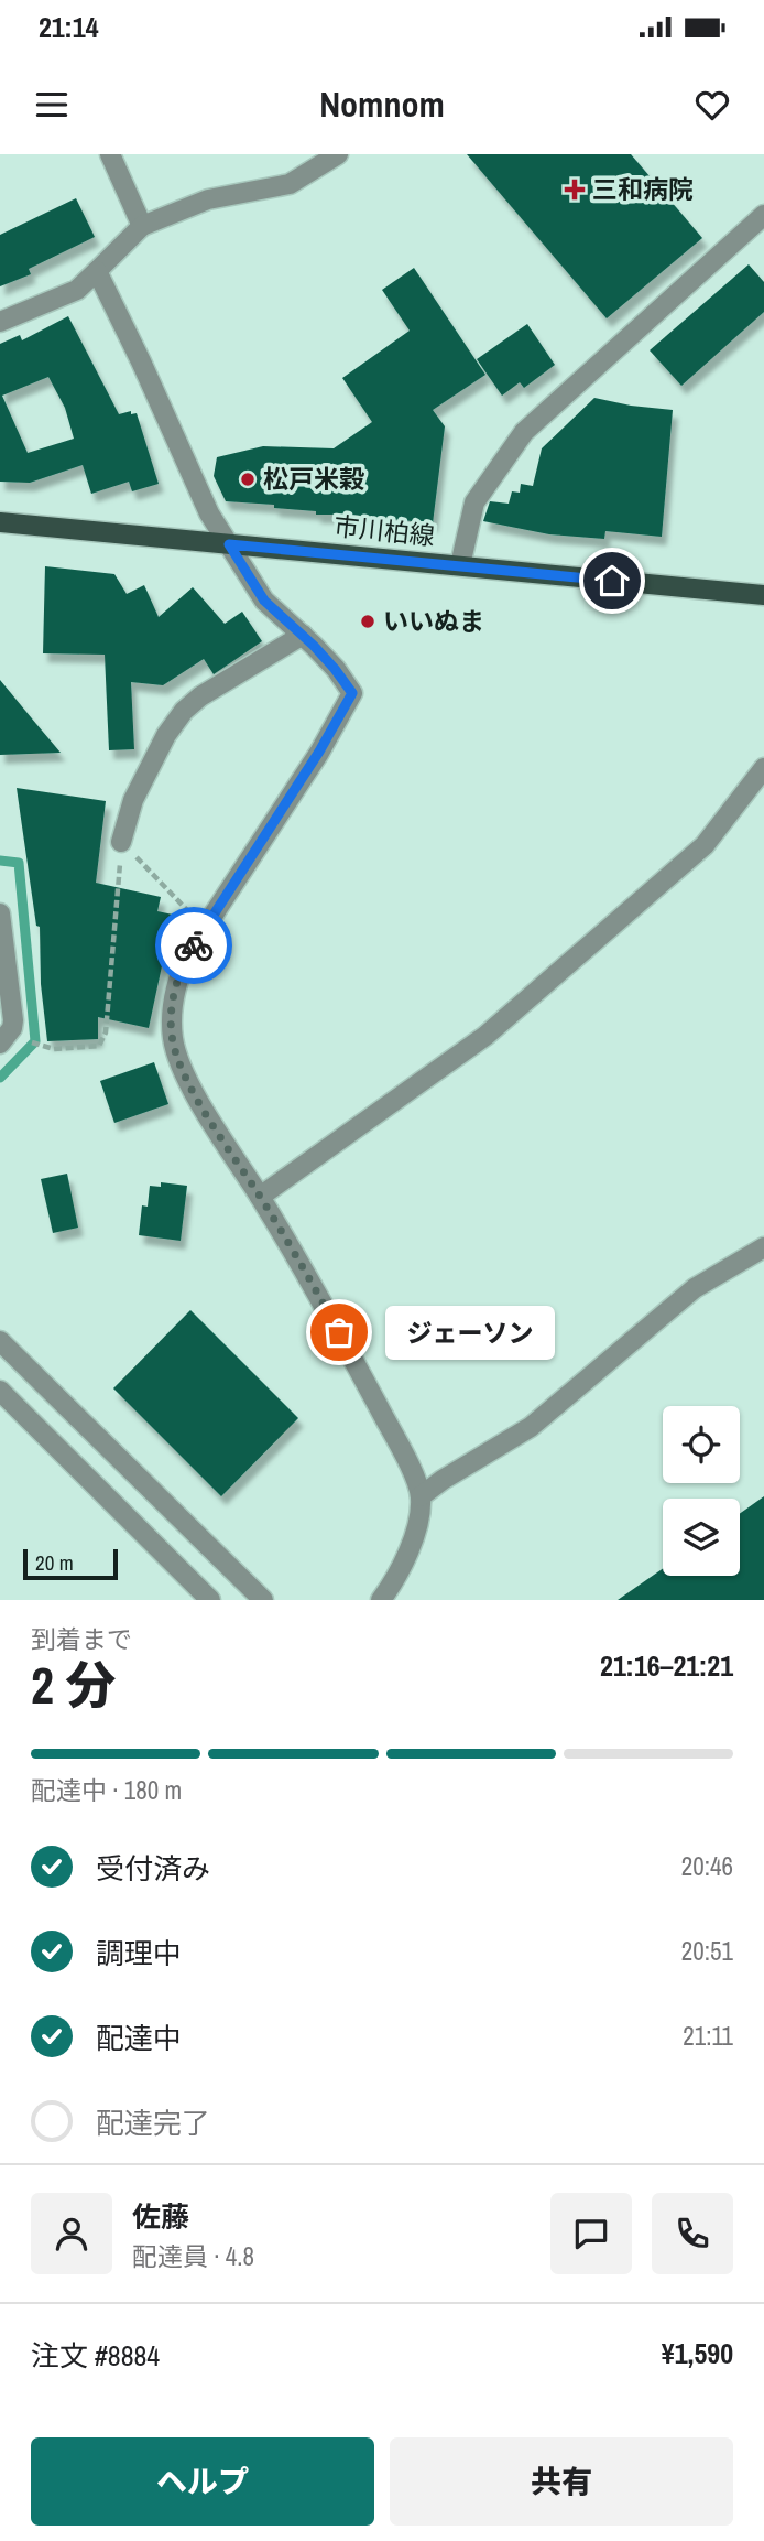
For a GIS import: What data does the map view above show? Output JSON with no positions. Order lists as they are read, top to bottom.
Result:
{
  "streets": {
    "main road": ["市川柏線"]
  },
  "places": {
    "health": ["三和病院"],
    "other": ["松戸米穀", "いいぬま", "ジェーソン"]
  },
  "scale_bar": "20 m",
  "page": {
    "status": "21:14",
    "header": "Nomnom",
    "bubble": "ジェーソン",
    "scale": "20 m",
    "heading": ["2 分", "到着まで", "21:16–21:21"],
    "panel": [
      "佐藤",
      "配達員 · 4.8",
      "注文 #8884",
      "¥1,590"
    ],
    "bar": "配達中 · 180 m",
    "list": [
      ["受付済み", "20:46"],
      ["調理中", "20:51"],
      ["配達中", "21:11"],
      "配達完了"
    ],
    "buttons": ["ヘルプ", "共有"]
  }
}
